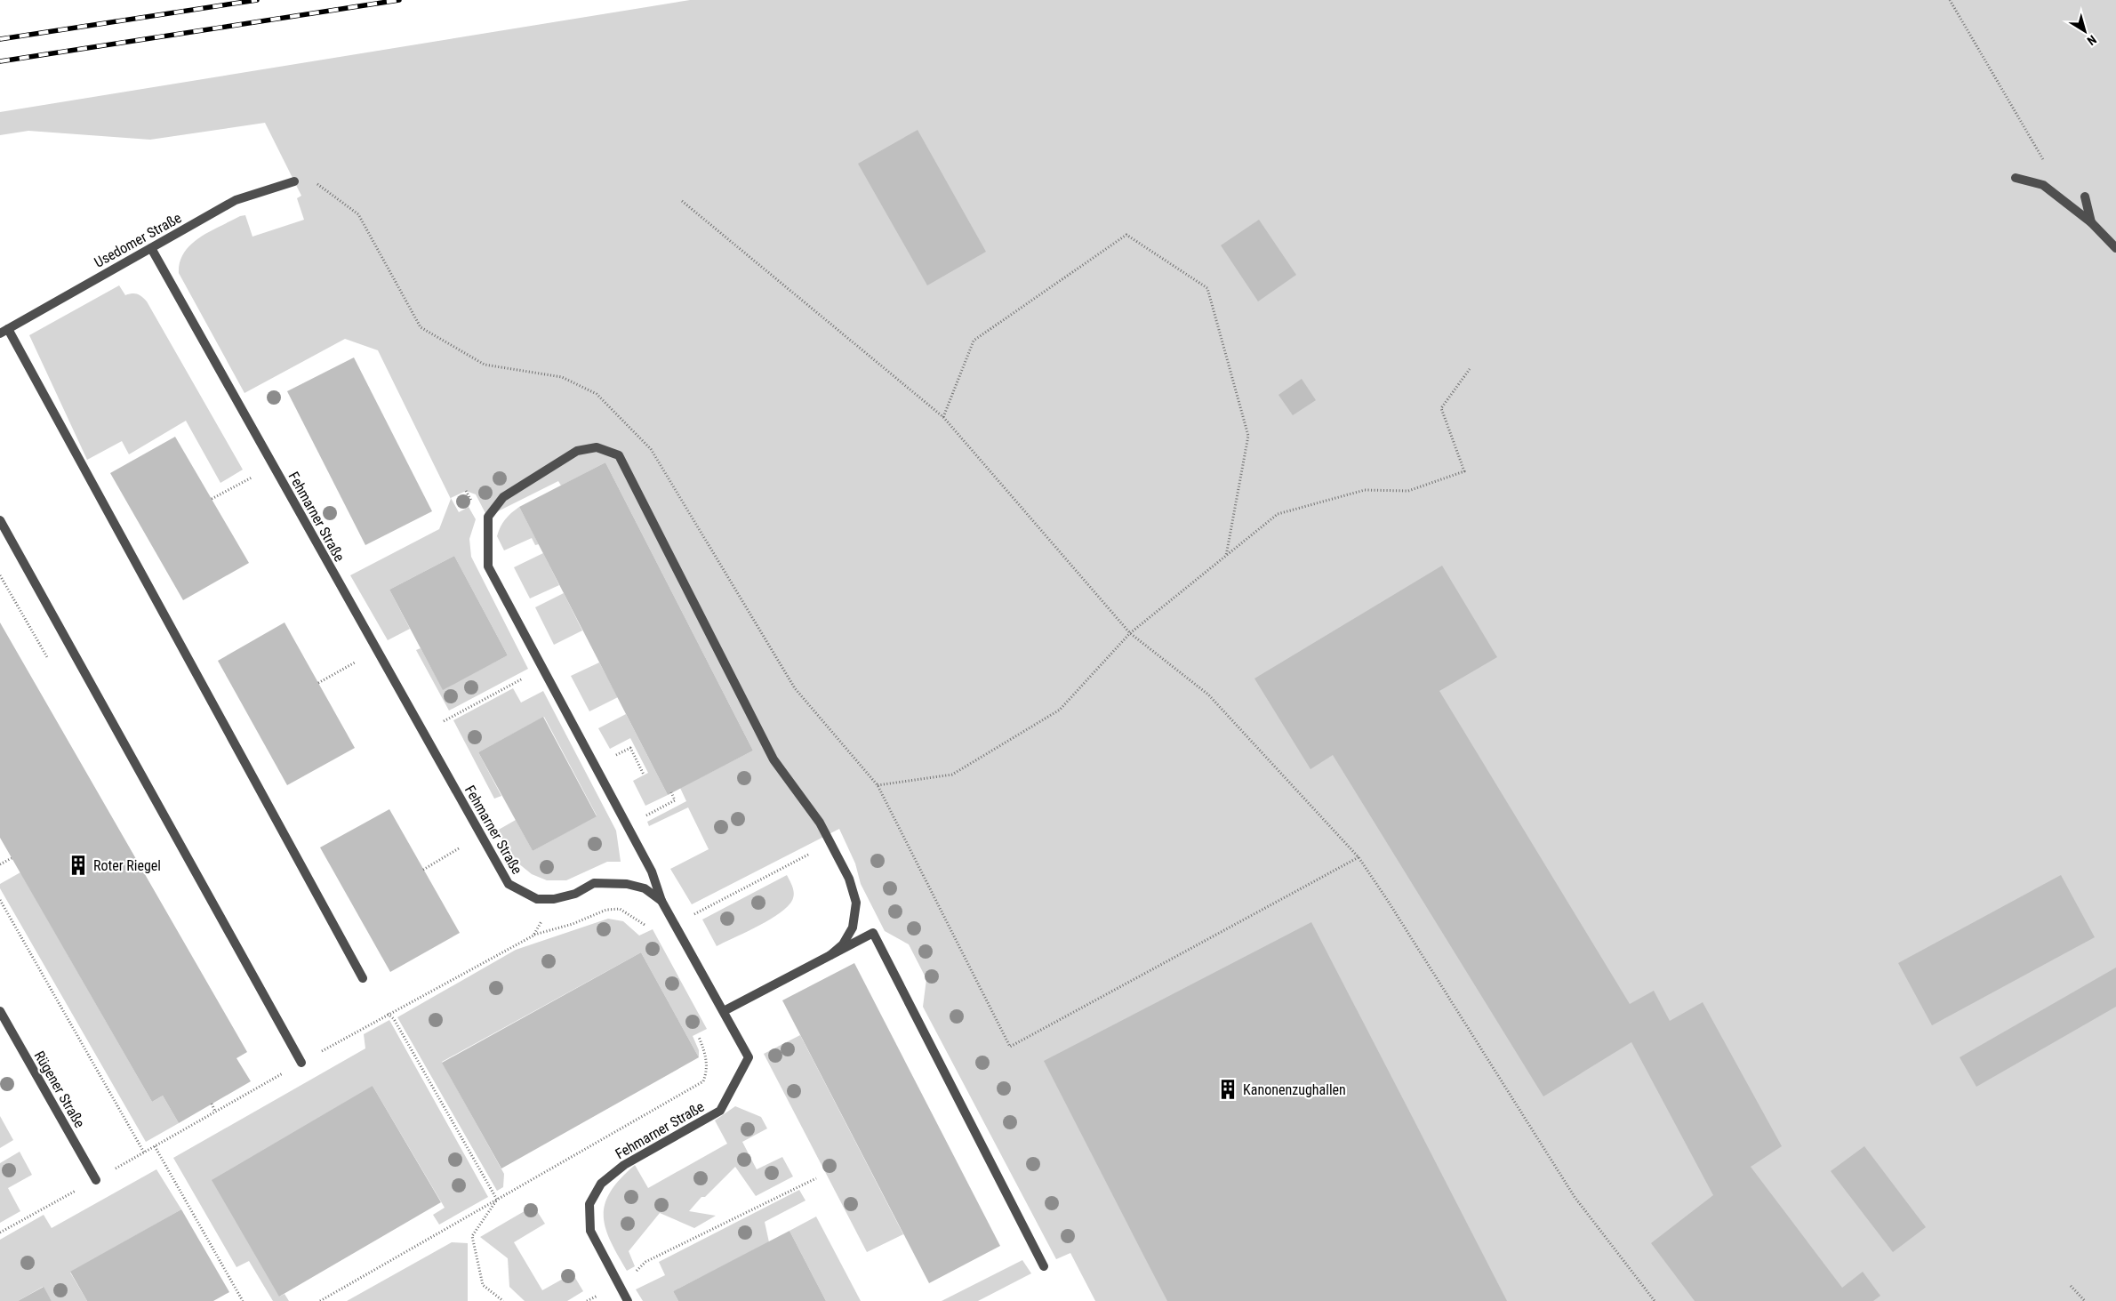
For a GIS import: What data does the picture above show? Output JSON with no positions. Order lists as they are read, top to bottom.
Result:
{
  "streets": {
    "street": ["Usedomer Straße", "Fehmarner Straße", "Rügener Straße"]
  },
  "crossings": [
    ["Usedomer Straße", "Fehmarner Straße"]
  ],
  "places": {
    "building": ["Roter Riegel", "Kanonenzughallen"]
  },
  "north": "bottom right"
}
